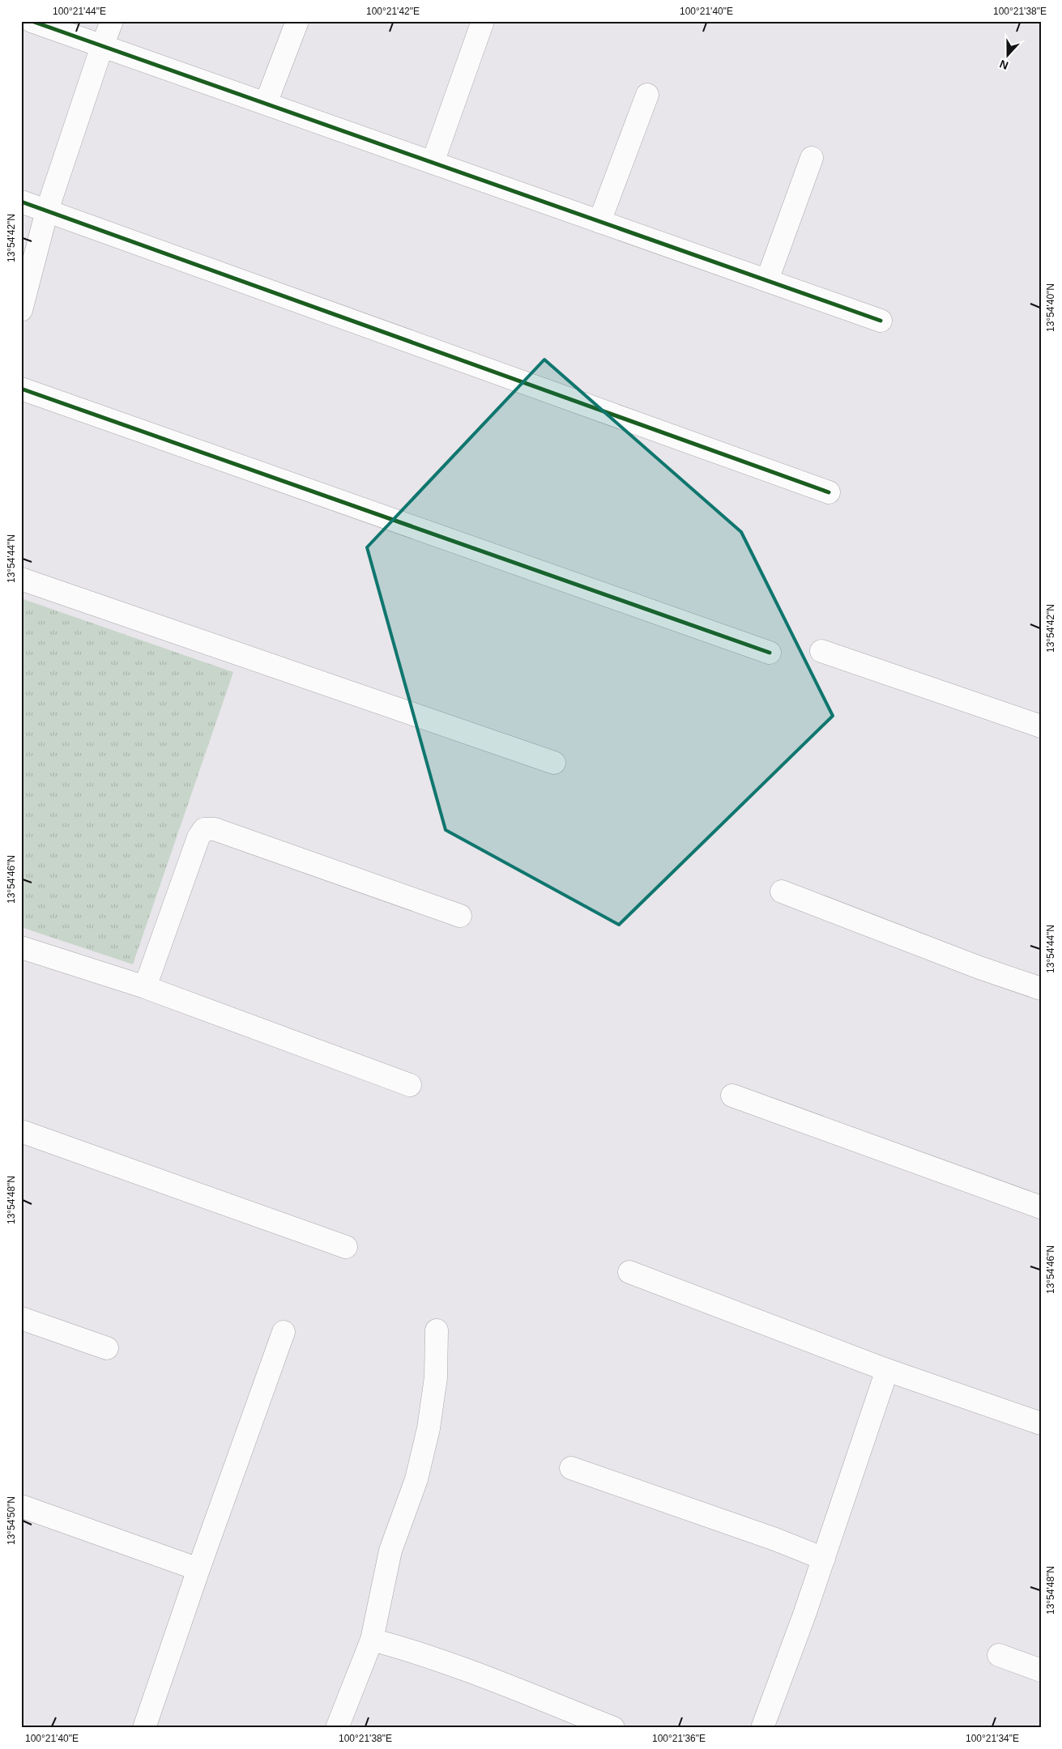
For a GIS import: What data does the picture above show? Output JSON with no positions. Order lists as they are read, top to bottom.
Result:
{
  "north": "bottom",
  "coordinates": [
    "100°21'44\"E",
    "100°21'42\"E",
    "100°21'40\"E",
    "100°21'38\"E",
    "13°54'42\"N",
    "13°54'40\"N",
    "13°54'44\"N",
    "13°54'46\"N",
    "13°54'48\"N",
    "13°54'50\"N",
    "100°21'36\"E",
    "100°21'34\"E"
  ]
}
